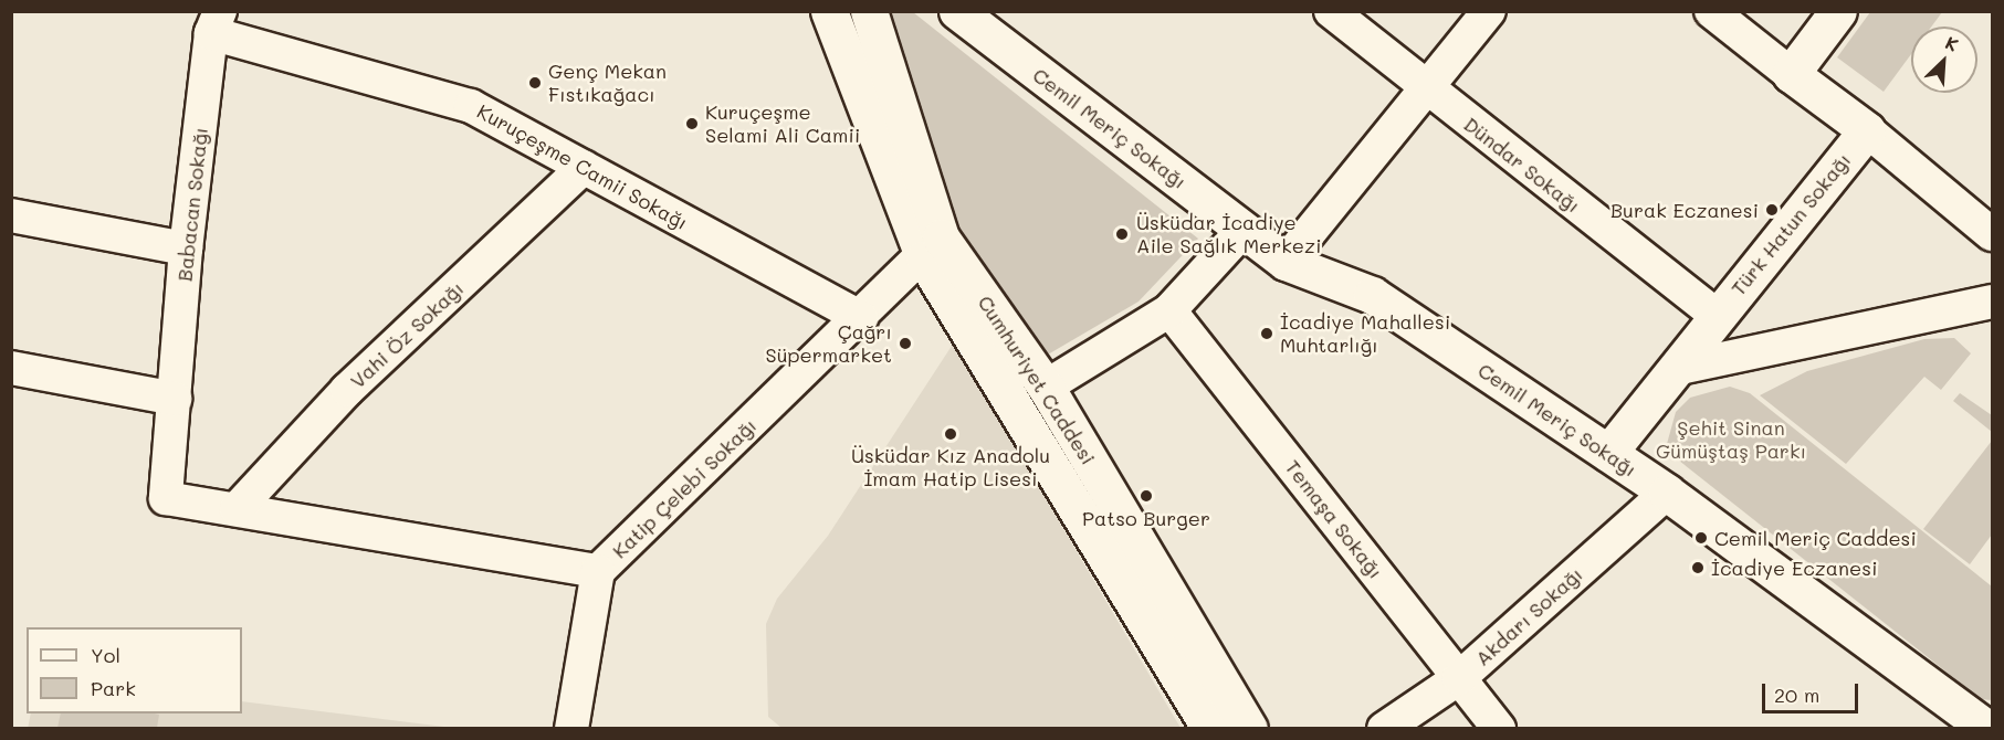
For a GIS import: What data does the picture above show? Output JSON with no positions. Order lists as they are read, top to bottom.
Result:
{
  "streets": {
    "street": [
      "Cemil Meriç Sokağı",
      "Dündar Sokağı",
      "Kuruçeşme Camii Sokağı",
      "Babacan Sokağı",
      "Türk Hatun Sokağı",
      "Vahi Öz Sokağı",
      "Cumhuriyet Caddesi",
      "Katip Çelebi Sokağı",
      "Temaşa Sokağı",
      "Akdarı Sokağı"
    ]
  },
  "crossings": [
    ["Cemil Meriç Sokağı", "Türk Hatun Sokağı"],
    ["Cemil Meriç Sokağı", "Akdarı Sokağı"],
    ["Dündar Sokağı", "Türk Hatun Sokağı"],
    ["Kuruçeşme Camii Sokağı", "Babacan Sokağı"],
    ["Kuruçeşme Camii Sokağı", "Vahi Öz Sokağı"],
    ["Kuruçeşme Camii Sokağı", "Katip Çelebi Sokağı"],
    ["Babacan Sokağı", "Katip Çelebi Sokağı"],
    ["Vahi Öz Sokağı", "Katip Çelebi Sokağı"],
    ["Cumhuriyet Caddesi", "Katip Çelebi Sokağı"],
    ["Temaşa Sokağı", "Akdarı Sokağı"]
  ],
  "parks": ["Şehit Sinan Gümüştaş Parkı"],
  "places": [
    "Genç Mekan Fıstıkağacı",
    "Kuruçeşme Selami Ali Camii",
    "Burak Eczanesi",
    "Üsküdar İcadiye Aile Sağlık Merkezi",
    "İcadiye Mahallesi Muhtarlığı",
    "Çağrı Süpermarket",
    "Üsküdar Kız Anadolu İmam Hatip Lisesi",
    "Patso Burger",
    "Cemil Meriç Caddesi",
    "İcadiye Eczanesi"
  ],
  "legend": ["Yol", "Park"],
  "scale_bar": "20 m",
  "north": "top right"
}
